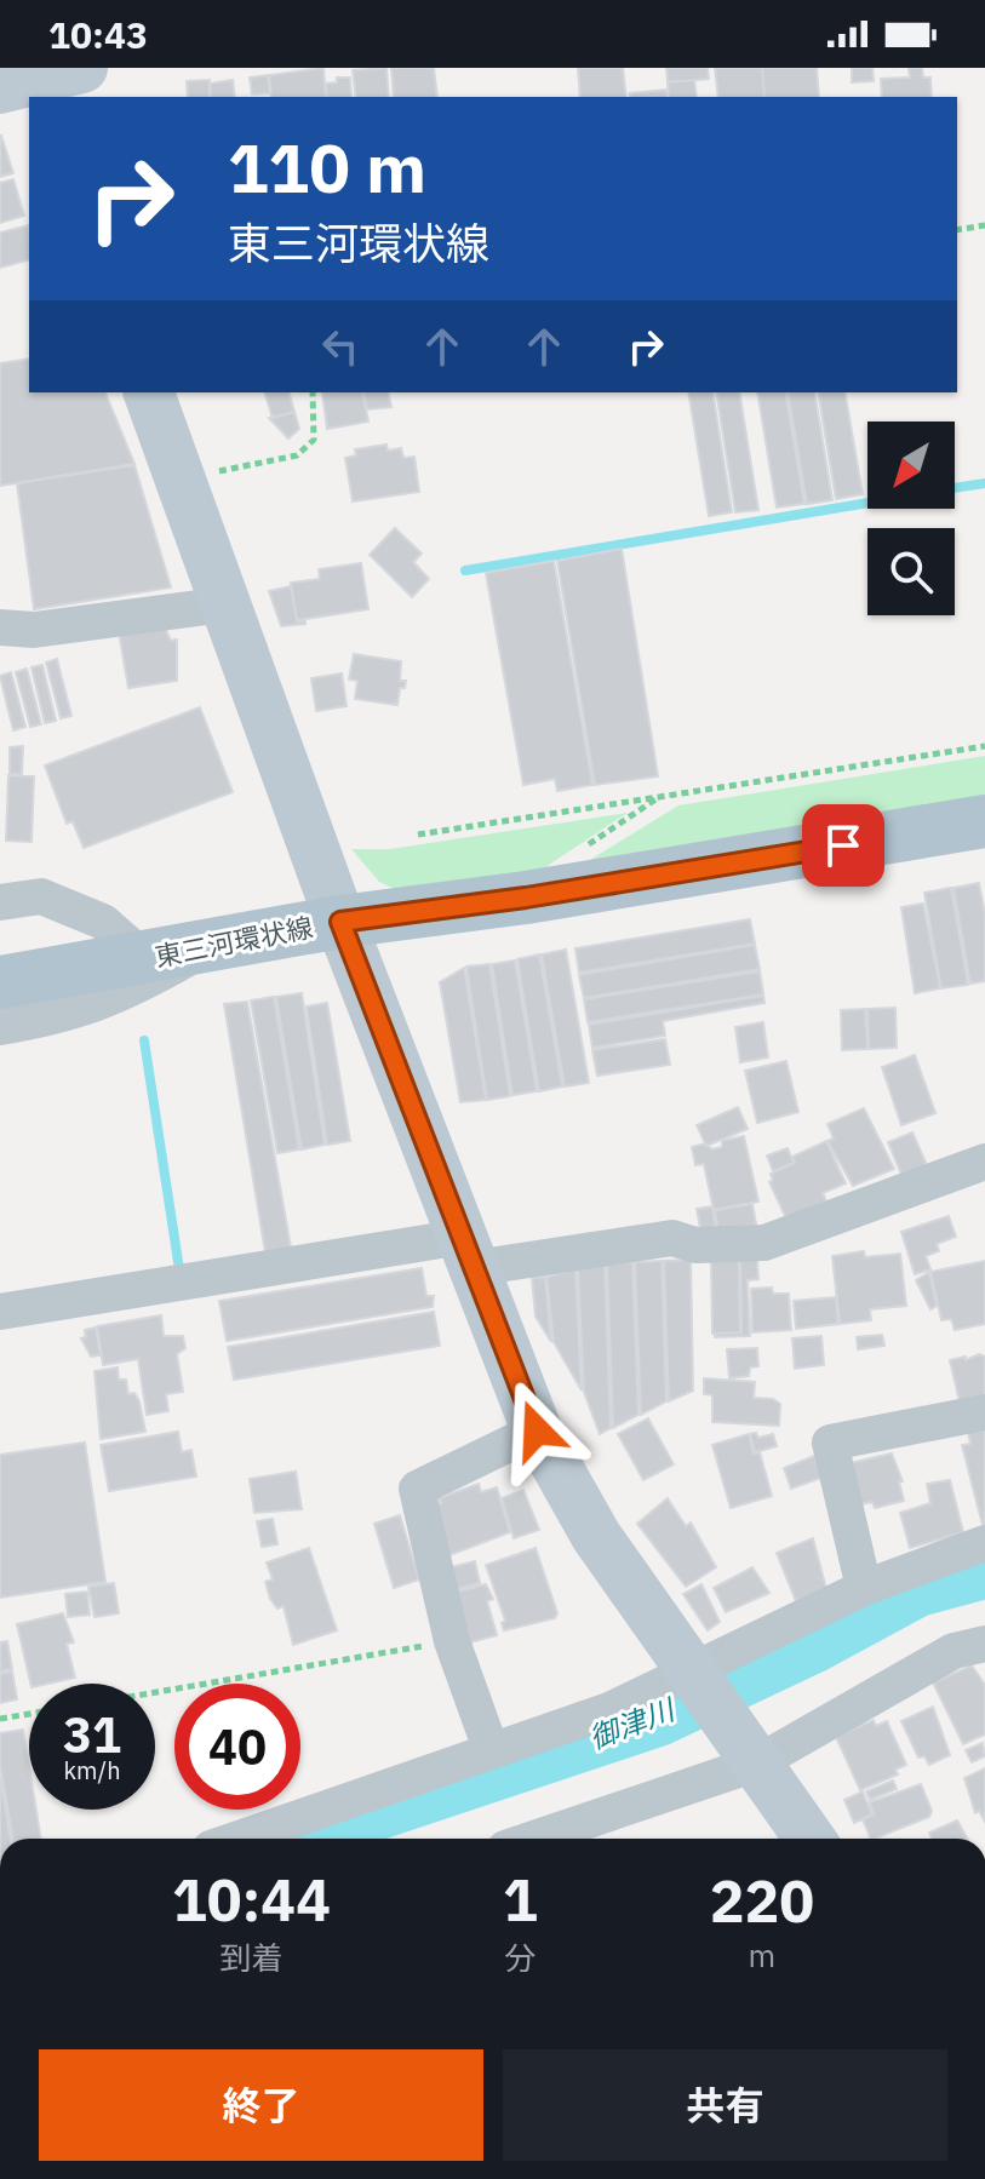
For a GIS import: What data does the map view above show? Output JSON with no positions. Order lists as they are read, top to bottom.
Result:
{
  "streets": {
    "main road": ["東三河環状線"]
  },
  "water": ["御津川"],
  "north": "bottom left",
  "page": {
    "status": "10:43",
    "turn": ["110 m", "東三河環状線"],
    "speed": "31 km/h",
    "limit": "40",
    "eta": [
      "10:44",
      "到着",
      "1",
      "分",
      "220",
      "m"
    ],
    "buttons": ["終了", "共有"]
  }
}
